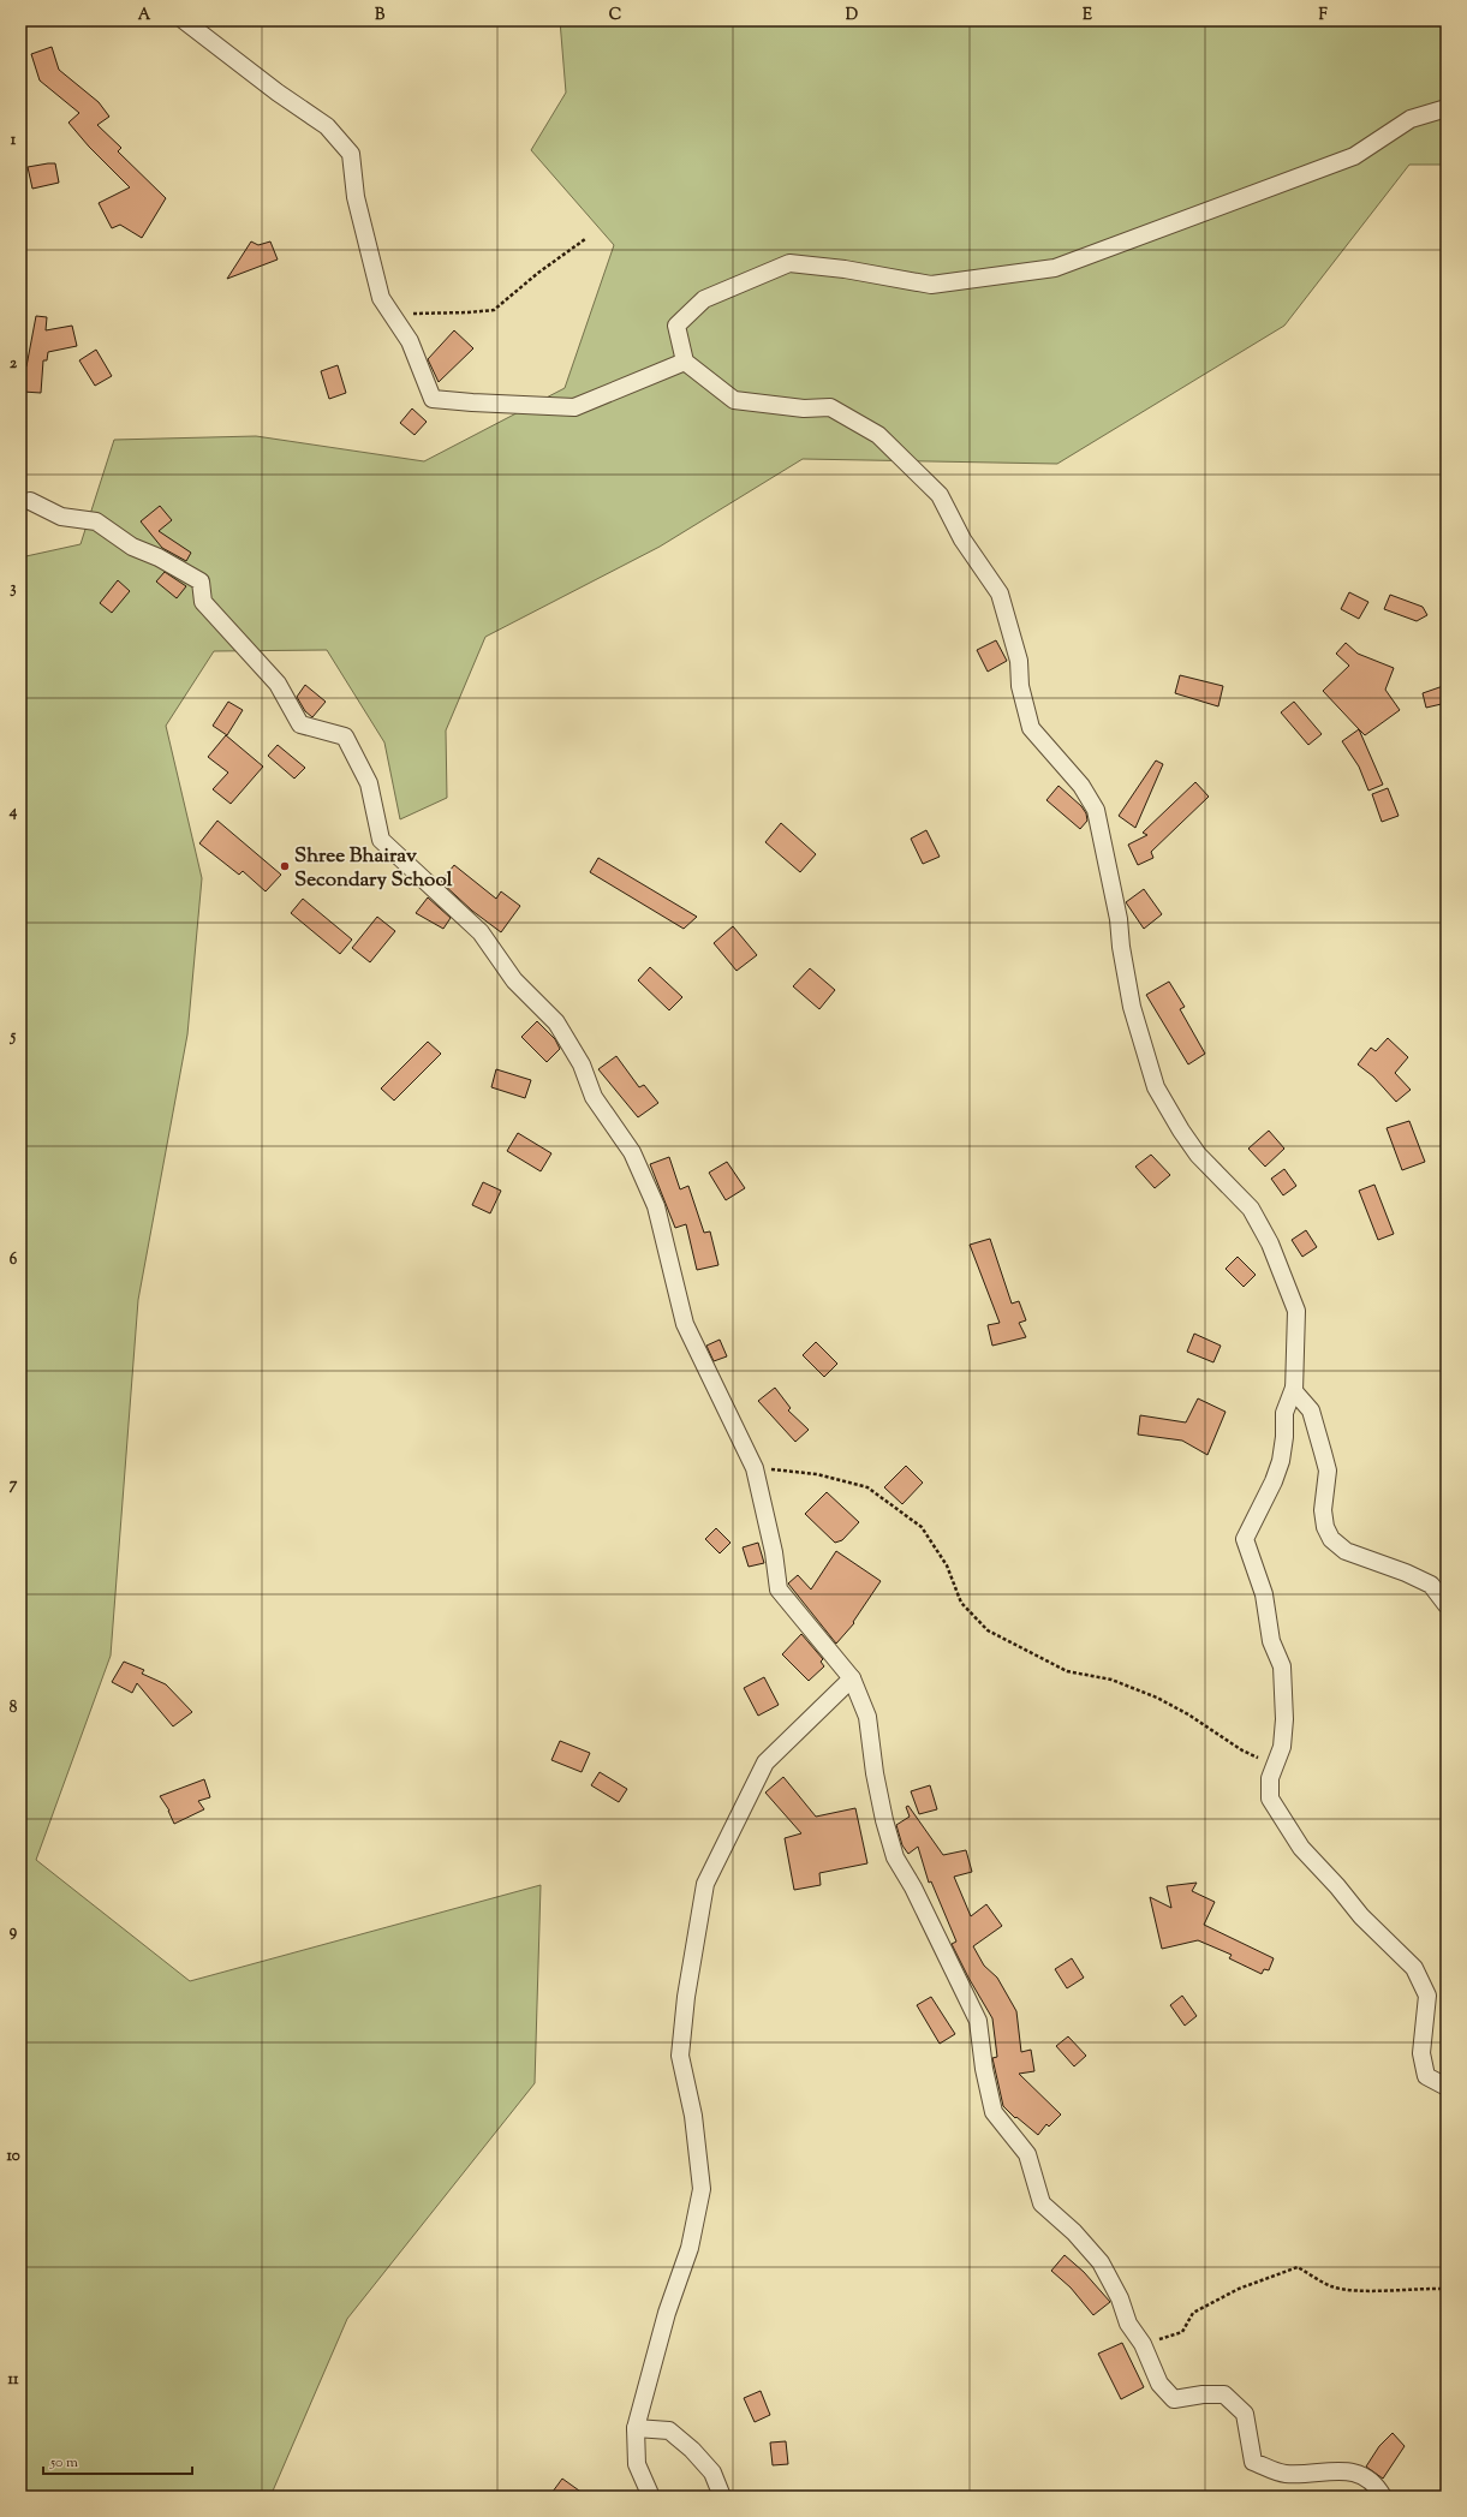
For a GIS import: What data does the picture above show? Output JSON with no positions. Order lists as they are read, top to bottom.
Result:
{
  "places": ["Shree Bhairav Secondary School"],
  "scale_bar": "50 m",
  "grid": {
    "columns": [
      "A",
      "B",
      "C",
      "D",
      "E",
      "F"
    ],
    "rows": [
      "1",
      "2",
      "3",
      "4",
      "5",
      "6",
      "7",
      "8",
      "9",
      "10",
      "11"
    ]
  }
}
